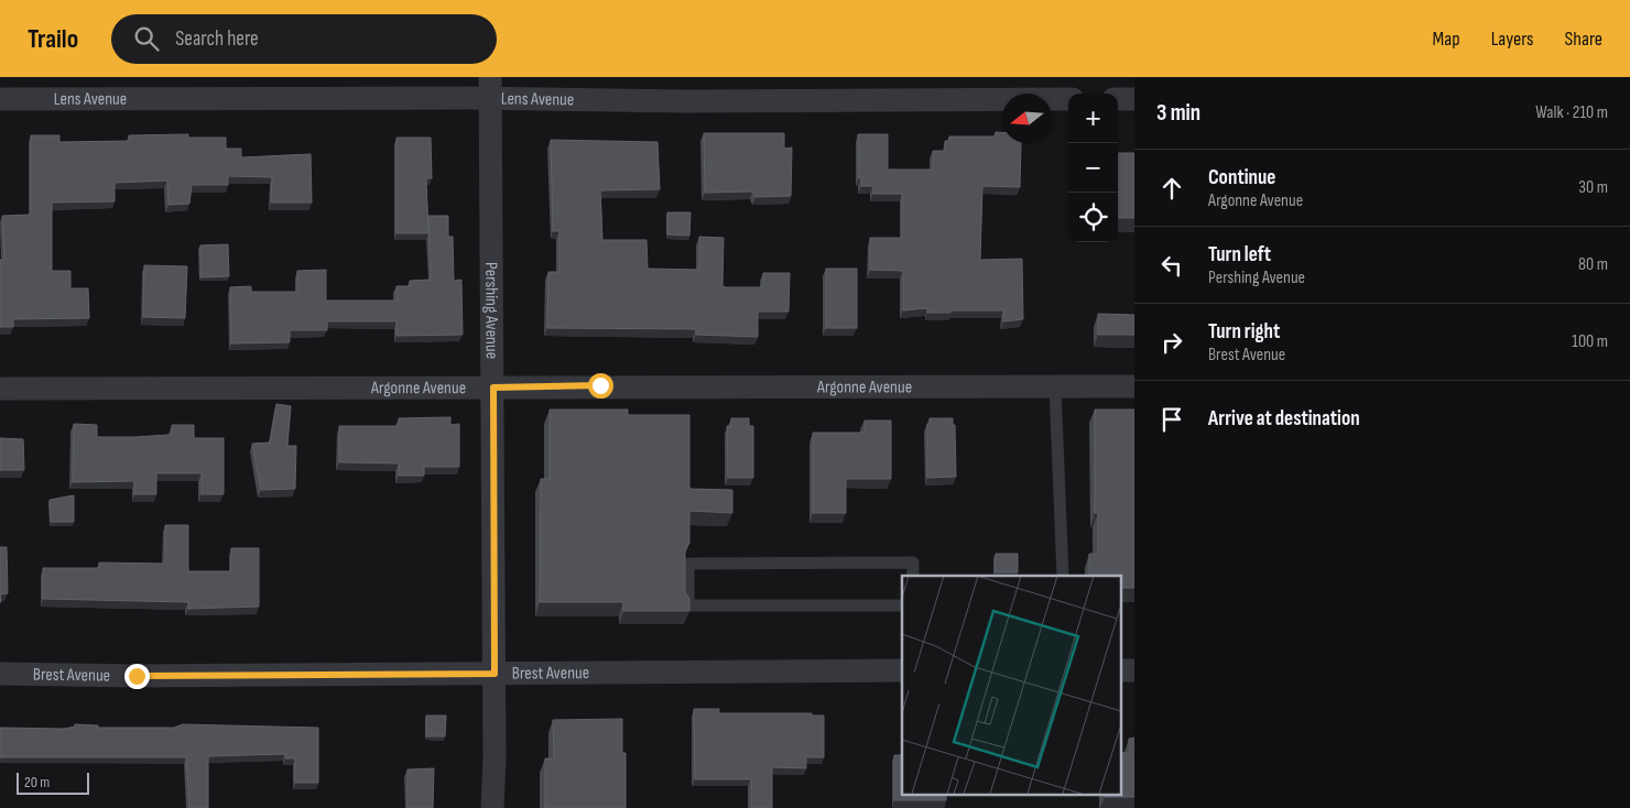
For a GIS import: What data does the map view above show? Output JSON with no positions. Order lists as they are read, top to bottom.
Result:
{
  "streets": {
    "street": [
      "Lens Avenue",
      "Pershing Avenue",
      "Argonne Avenue",
      "Brest Avenue"
    ]
  },
  "crossings": [
    ["Lens Avenue", "Pershing Avenue"],
    ["Pershing Avenue", "Argonne Avenue"],
    ["Pershing Avenue", "Brest Avenue"]
  ],
  "scale_bar": "20 m",
  "north": "left",
  "page": {
    "header": "Trailo",
    "search": "Search here",
    "nav": ["Map", "Layers", "Share"],
    "heading": ["3 min", "Walk · 210 m"],
    "map_buttons": ["+", "−"],
    "list": [
      ["Continue", "Argonne Avenue", "30 m"],
      ["Turn left", "Pershing Avenue", "80 m"],
      ["Turn right", "Brest Avenue", "100 m"],
      "Arrive at destination"
    ],
    "scale": "20 m"
  }
}
